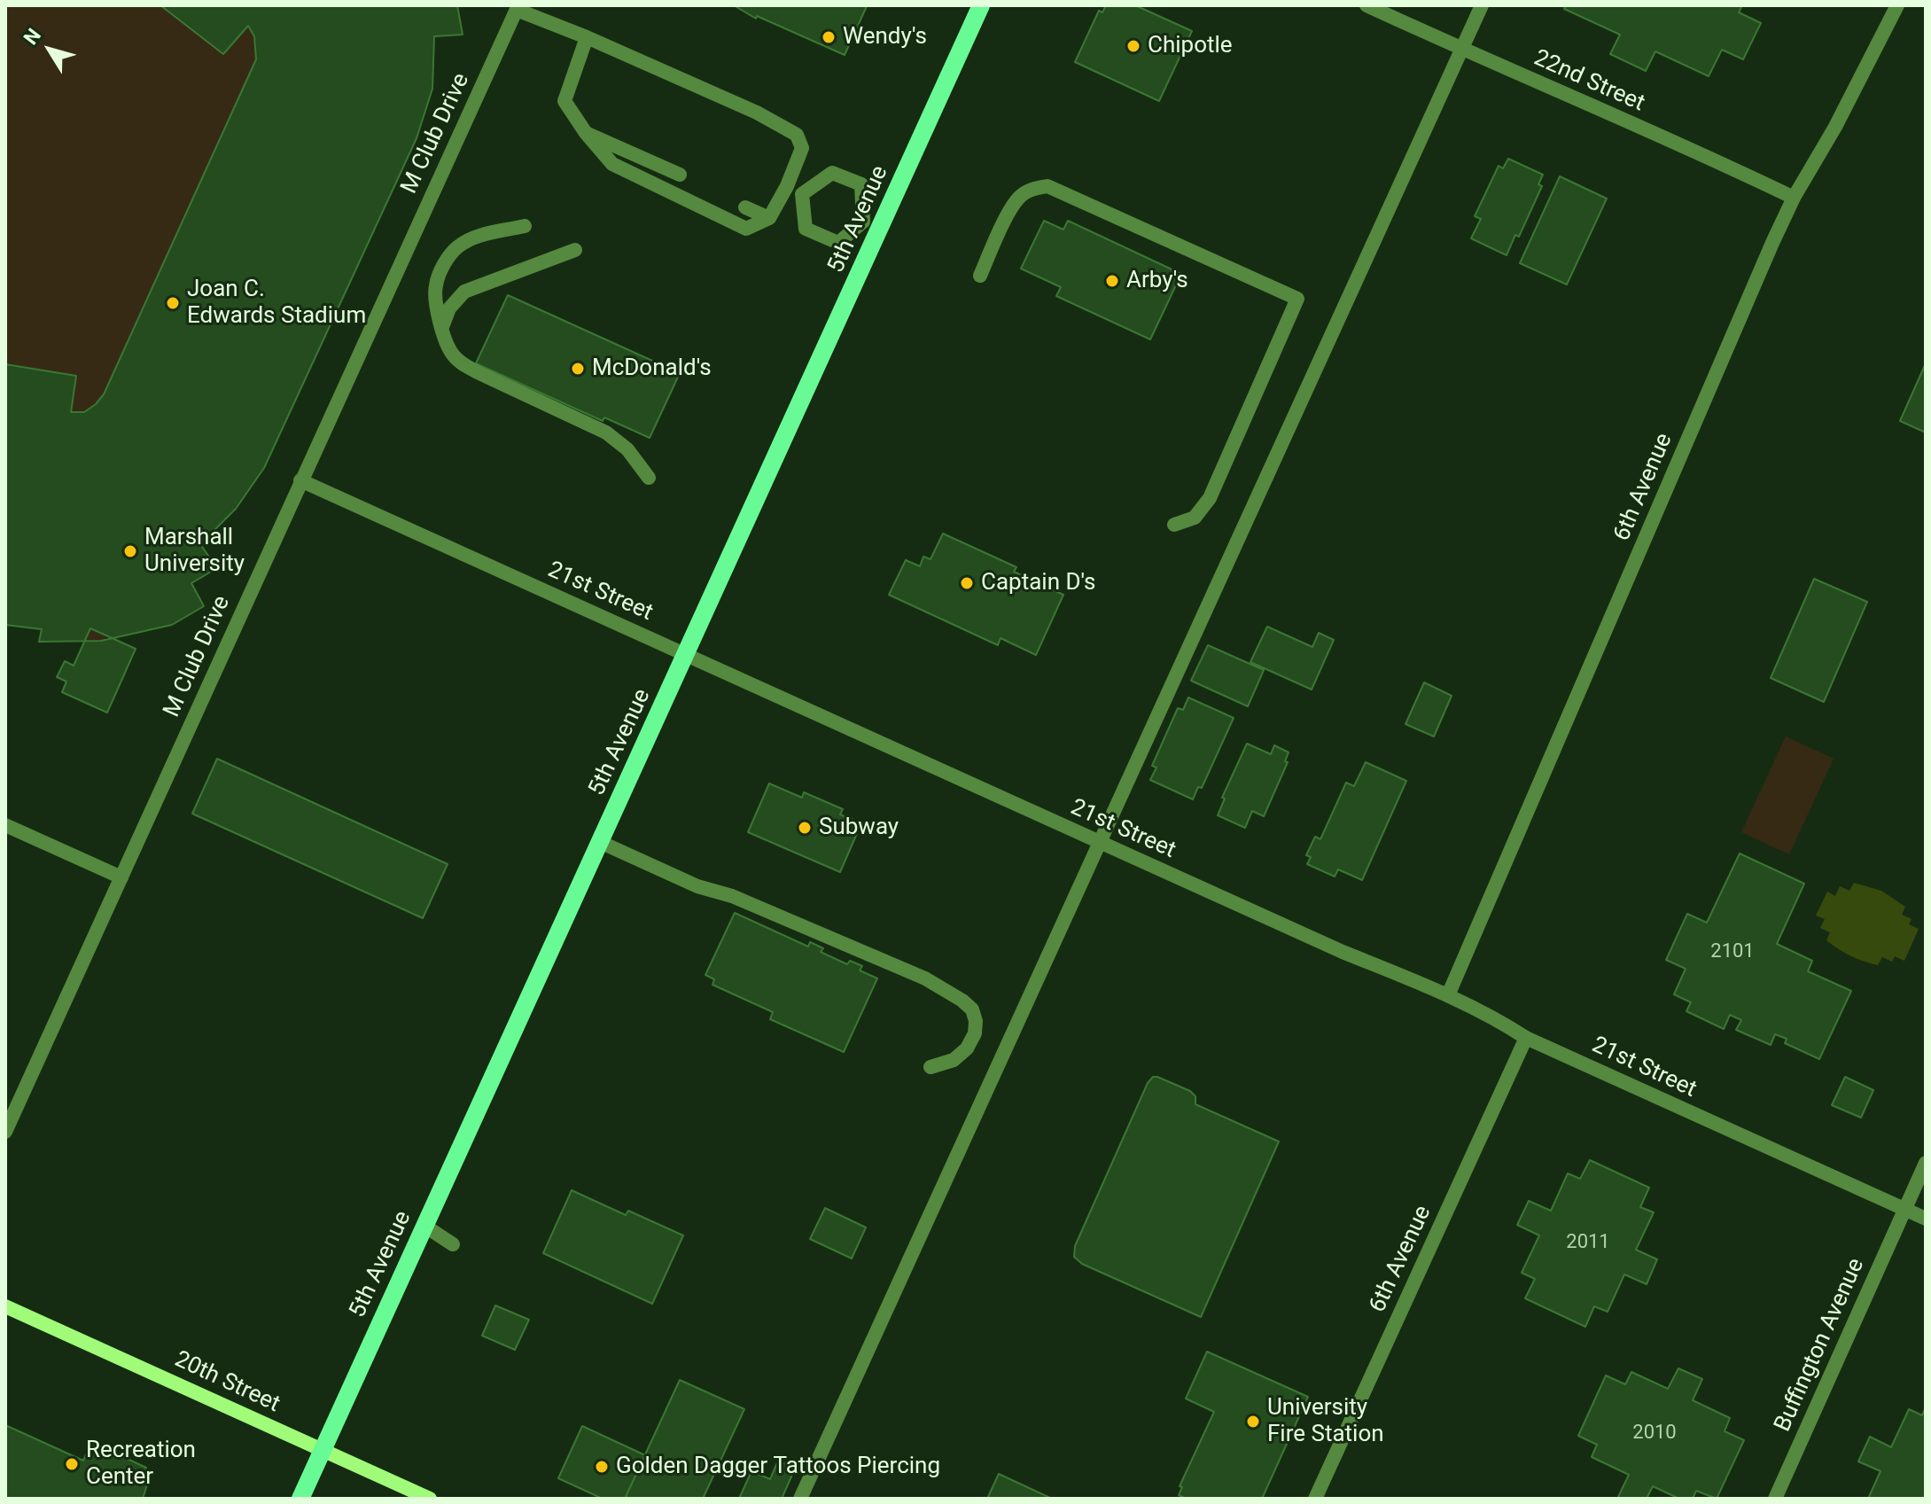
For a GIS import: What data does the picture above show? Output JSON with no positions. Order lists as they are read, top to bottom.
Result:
{
  "streets": {
    "main road": ["5th Avenue", "20th Street"],
    "street": [
      "22nd Street",
      "M Club Drive",
      "6th Avenue",
      "21st Street",
      "Buffington Avenue"
    ]
  },
  "crossings": [
    ["22nd Street", "6th Avenue"],
    ["M Club Drive", "21st Street"],
    ["5th Avenue", "21st Street"],
    ["5th Avenue", "20th Street"],
    ["6th Avenue", "21st Street"],
    ["21st Street", "Buffington Avenue"]
  ],
  "places": [
    "Wendy's",
    "Chipotle",
    "Arby's",
    "Joan C. Edwards Stadium",
    "McDonald's",
    "Marshall University",
    "Captain D's",
    "Subway",
    "University Fire Station",
    "Recreation Center",
    "Golden Dagger Tattoos Piercing"
  ],
  "house_numbers": ["2101", "2011", "2010"],
  "north": "top left"
}
